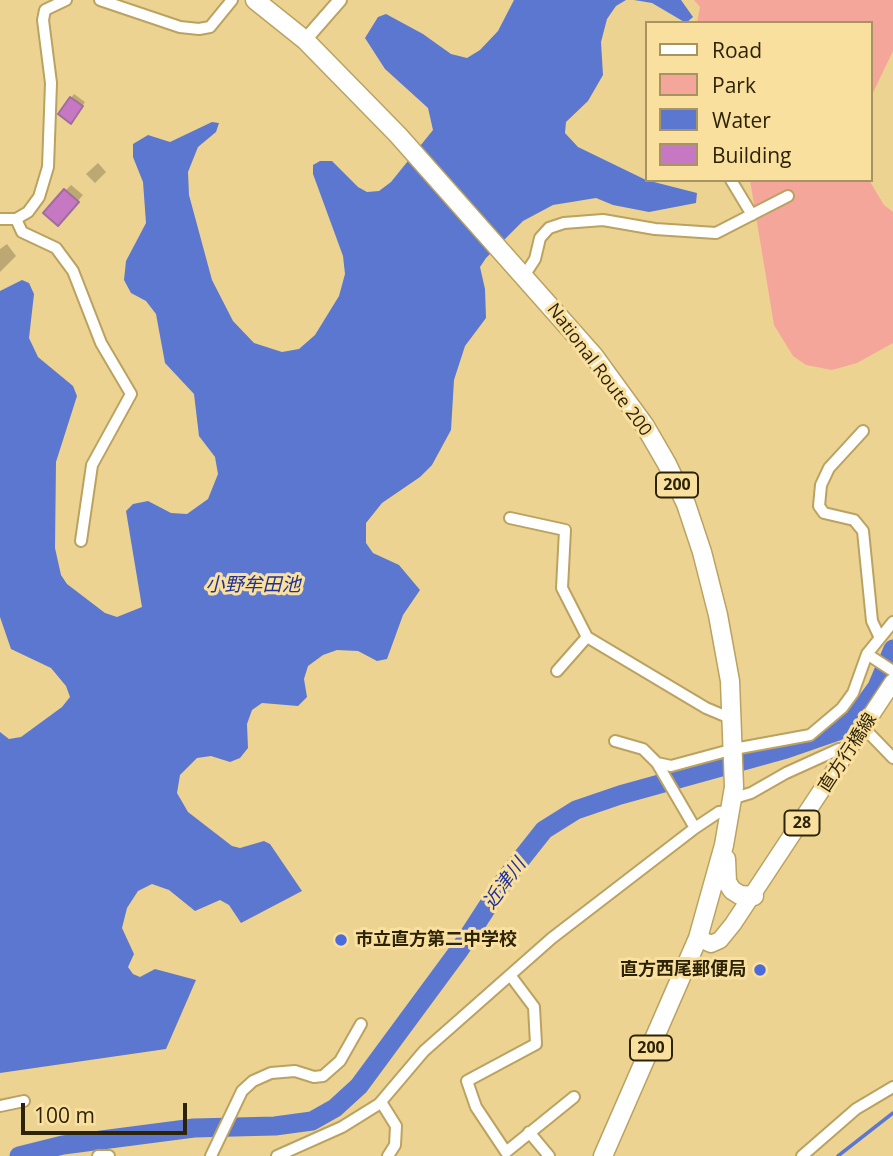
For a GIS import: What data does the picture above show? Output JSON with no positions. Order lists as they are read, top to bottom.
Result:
{
  "streets": {
    "highway": ["National Route 200", "200"],
    "main road": ["直方行橋線", "28"]
  },
  "crossings": [
    ["National Route 200", "直方行橋線"]
  ],
  "water": ["小野牟田池", "近津川"],
  "places": ["市立直方第二中学校", "直方西尾郵便局"],
  "legend": [
    "Road",
    "Park",
    "Water",
    "Building"
  ],
  "scale_bar": "100 m"
}
